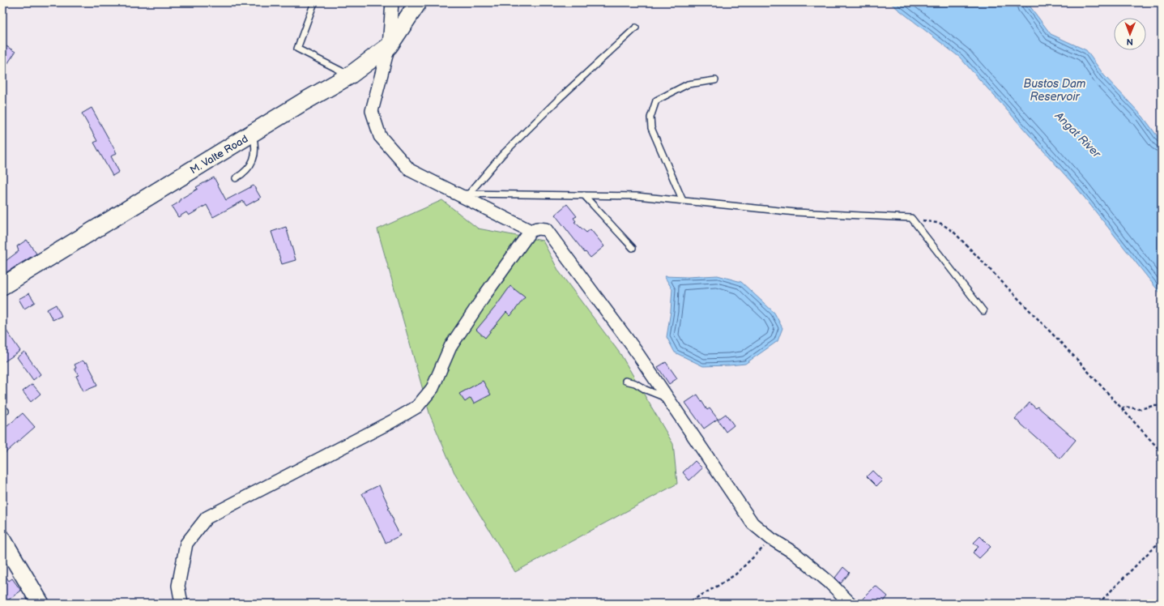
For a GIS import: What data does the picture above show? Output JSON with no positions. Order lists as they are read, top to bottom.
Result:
{
  "streets": {
    "main road": ["M. Valte Road"]
  },
  "water": ["Bustos Dam Reservoir", "Angat River"],
  "north": "bottom"
}
